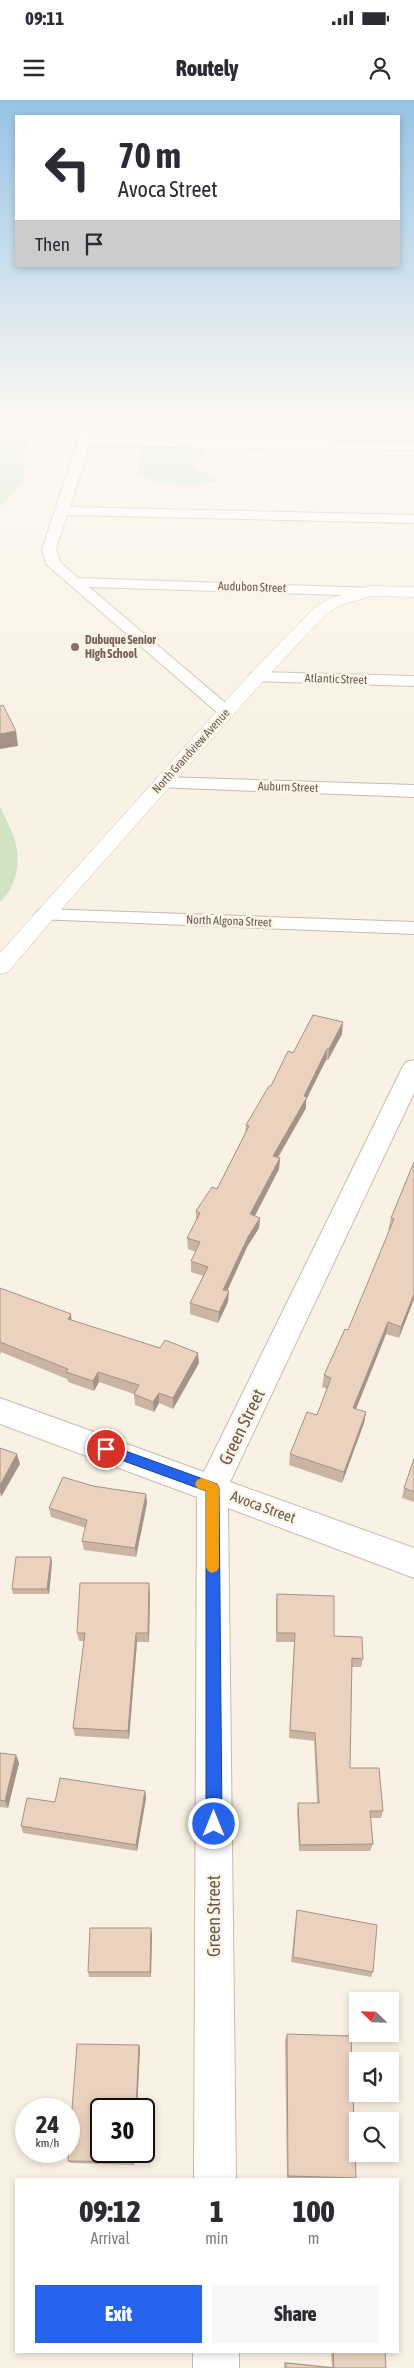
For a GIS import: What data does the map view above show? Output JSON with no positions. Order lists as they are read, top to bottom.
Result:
{
  "streets": {
    "street": [
      "Audubon Street",
      "Atlantic Street",
      "North Grandview Avenue",
      "Auburn Street",
      "North Algona Street",
      "Green Street",
      "Avoca Street"
    ]
  },
  "crossings": [
    ["Audubon Street", "North Grandview Avenue"],
    ["Atlantic Street", "North Grandview Avenue"],
    ["North Grandview Avenue", "Auburn Street"],
    ["North Grandview Avenue", "North Algona Street"],
    ["Green Street", "Avoca Street"]
  ],
  "places": ["Dubuque Senior High School"],
  "north": "top left",
  "page": {
    "status": "09:11",
    "header": "Routely",
    "turn": ["70 m", "Avoca Street"],
    "then": "Then",
    "speed": "24 km/h",
    "limit": "30",
    "eta": [
      "09:12",
      "Arrival",
      "1",
      "min",
      "100",
      "m"
    ],
    "buttons": ["Exit", "Share"]
  }
}
